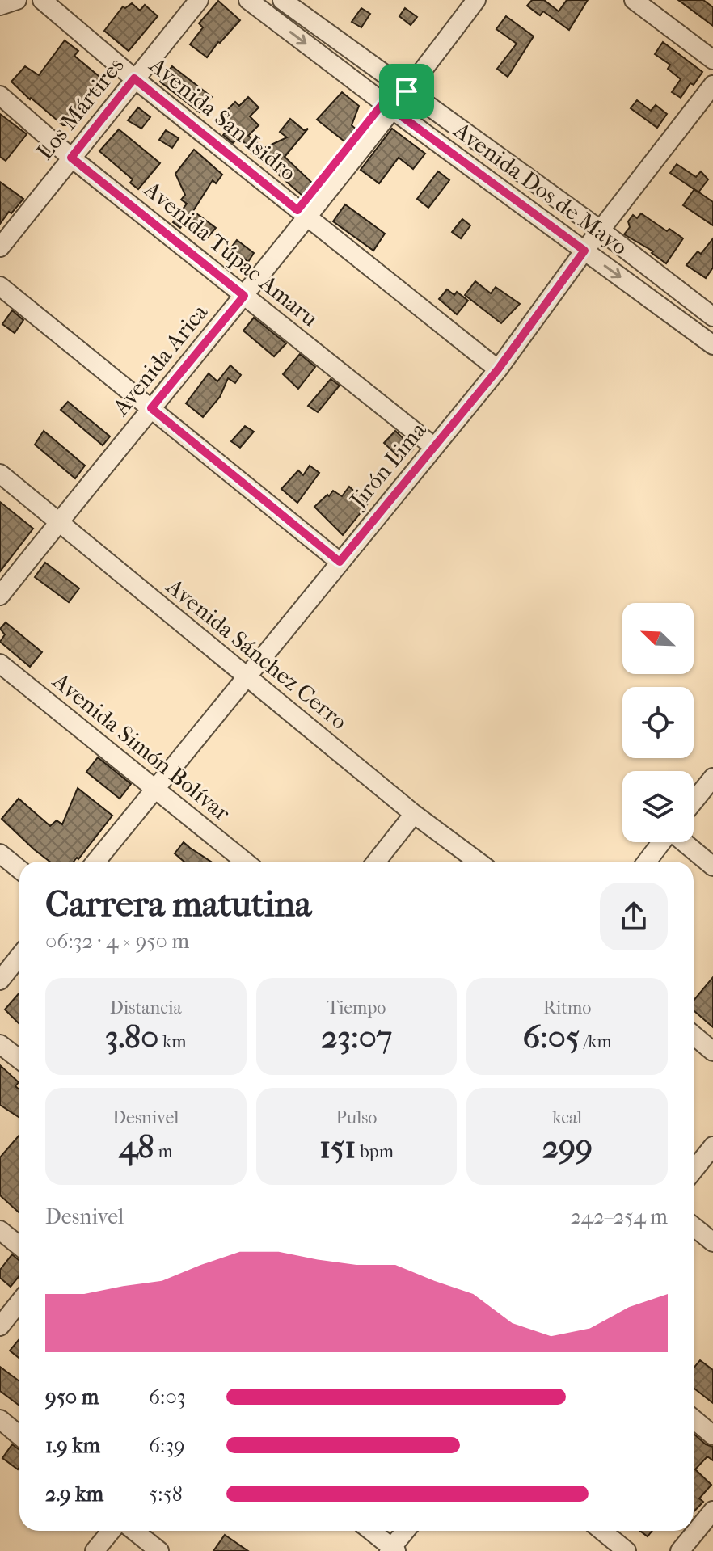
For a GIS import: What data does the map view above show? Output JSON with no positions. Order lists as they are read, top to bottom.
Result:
{
  "streets": {
    "street": [
      "Los Mártires",
      "Avenida San Isidro",
      "Avenida Dos de Mayo",
      "Avenida Túpac Amaru",
      "Avenida Arica",
      "Jirón Lima",
      "Avenida Sánchez Cerro",
      "Avenida Simón Bolívar"
    ]
  },
  "crossings": [
    ["Los Mártires", "Avenida San Isidro"],
    ["Los Mártires", "Avenida Túpac Amaru"],
    ["Avenida San Isidro", "Avenida Arica"],
    ["Avenida San Isidro", "Jirón Lima"],
    ["Avenida Dos de Mayo", "Avenida Arica"],
    ["Avenida Dos de Mayo", "Jirón Lima"],
    ["Avenida Túpac Amaru", "Avenida Arica"],
    ["Avenida Túpac Amaru", "Jirón Lima"],
    ["Avenida Arica", "Avenida Sánchez Cerro"],
    ["Jirón Lima", "Avenida Sánchez Cerro"],
    ["Jirón Lima", "Avenida Simón Bolívar"]
  ],
  "north": "top left",
  "page": {
    "heading": ["Carrera matutina", "06:32 · 4 × 950 m"],
    "stats": [
      ["Distancia", "3.80 km"],
      ["Tiempo", "23:07"],
      ["Ritmo", "6:05 /km"],
      ["Desnivel", "48 m"],
      ["Pulso", "151 bpm"],
      ["kcal", "299"]
    ],
    "chart": ["Desnivel", "242–254 m"],
    "list": [
      {
        "name": "950 m",
        "note": "6:03"
      },
      {
        "name": "1.9 km",
        "note": "6:39"
      },
      {
        "name": "2.9 km",
        "note": "5:58"
      }
    ]
  }
}
